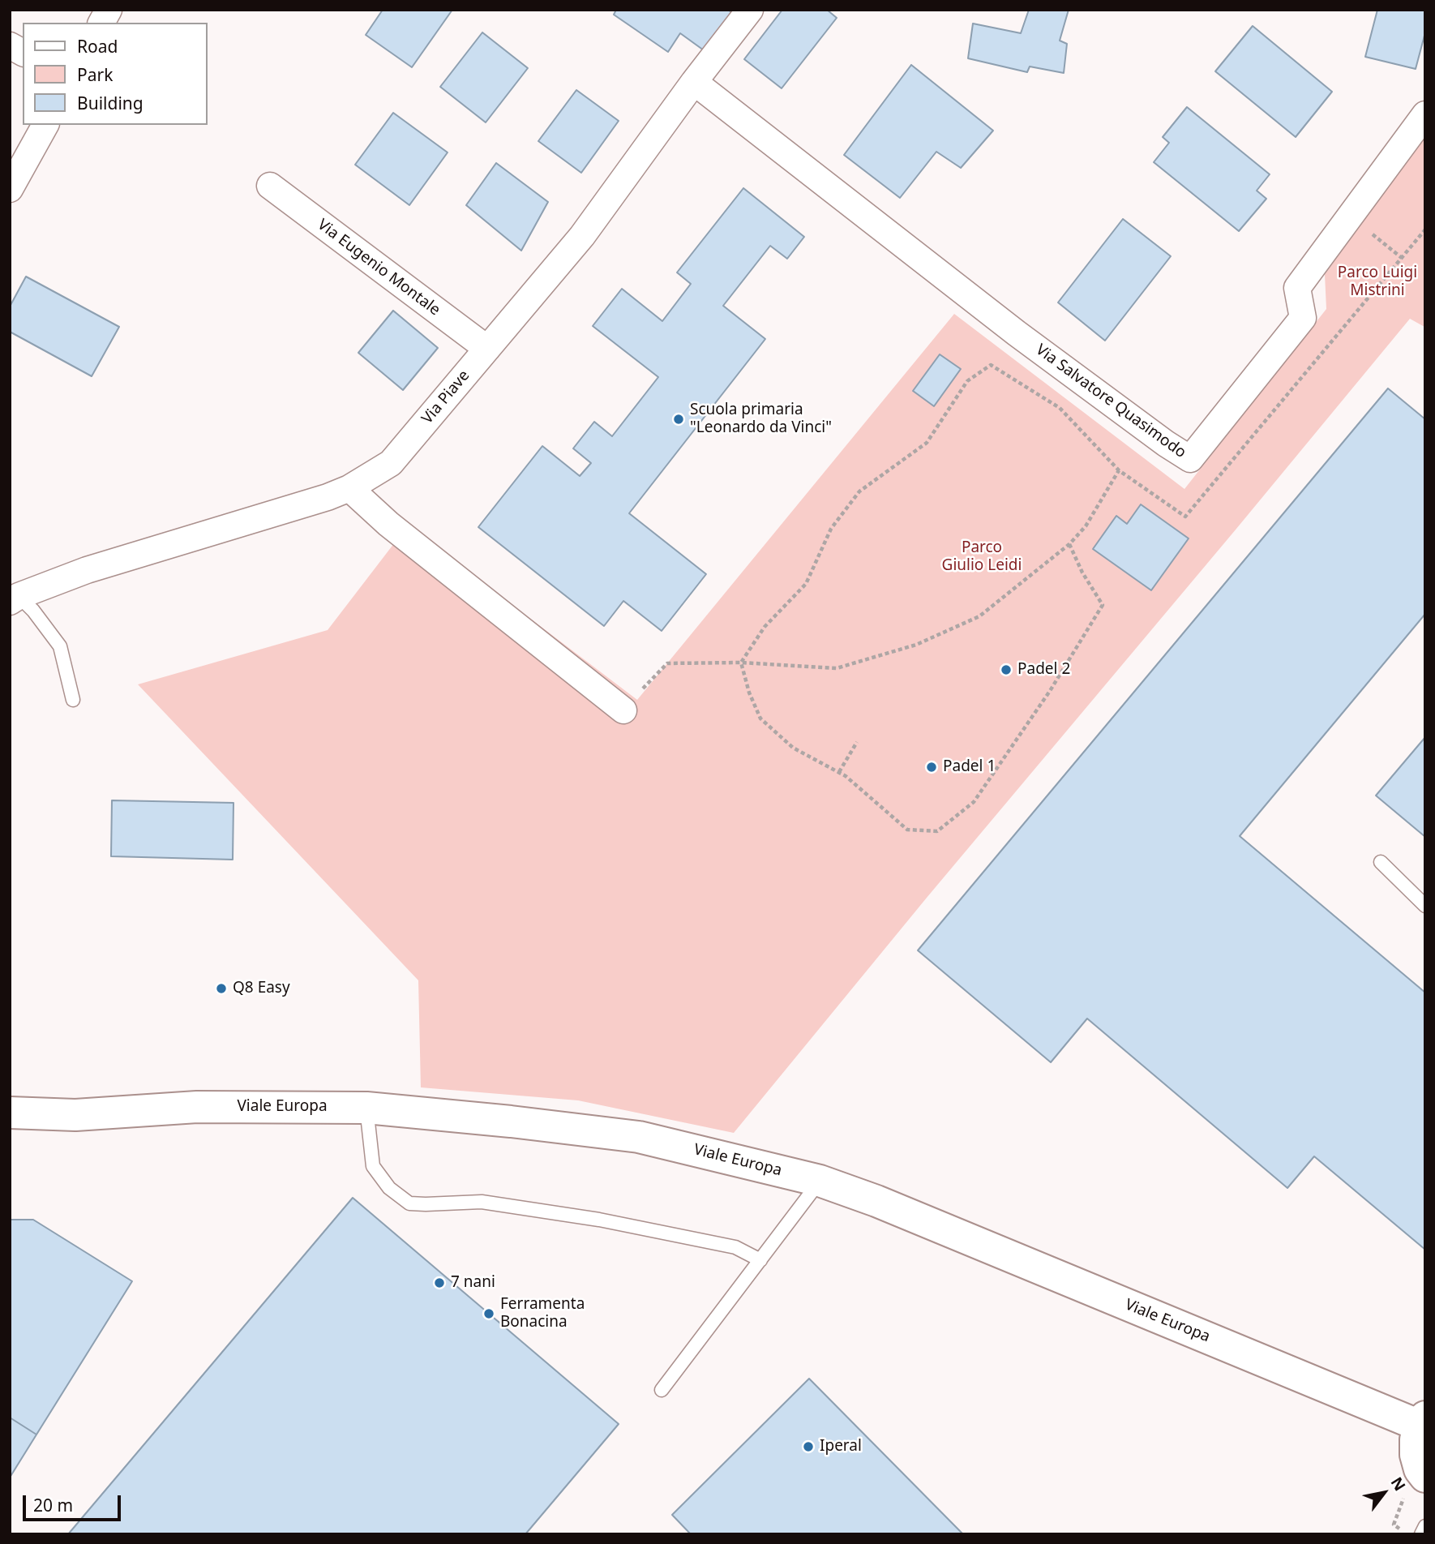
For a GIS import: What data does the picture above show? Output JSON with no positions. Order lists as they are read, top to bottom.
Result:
{
  "streets": {
    "street": [
      "Via Eugenio Montale",
      "Via Piave",
      "Via Salvatore Quasimodo",
      "Viale Europa"
    ]
  },
  "crossings": [
    ["Via Eugenio Montale", "Via Piave"],
    ["Via Piave", "Via Salvatore Quasimodo"]
  ],
  "parks": ["Parco Luigi Mistrini", "Parco Giulio Leidi"],
  "places": [
    "Scuola primaria \"Leonardo da Vinci\"",
    "Padel 2",
    "Padel 1",
    "Q8 Easy",
    "7 nani",
    "Ferramenta Bonacina",
    "Iperal"
  ],
  "legend": ["Road", "Park", "Building"],
  "scale_bar": "20 m",
  "north": "top right"
}
